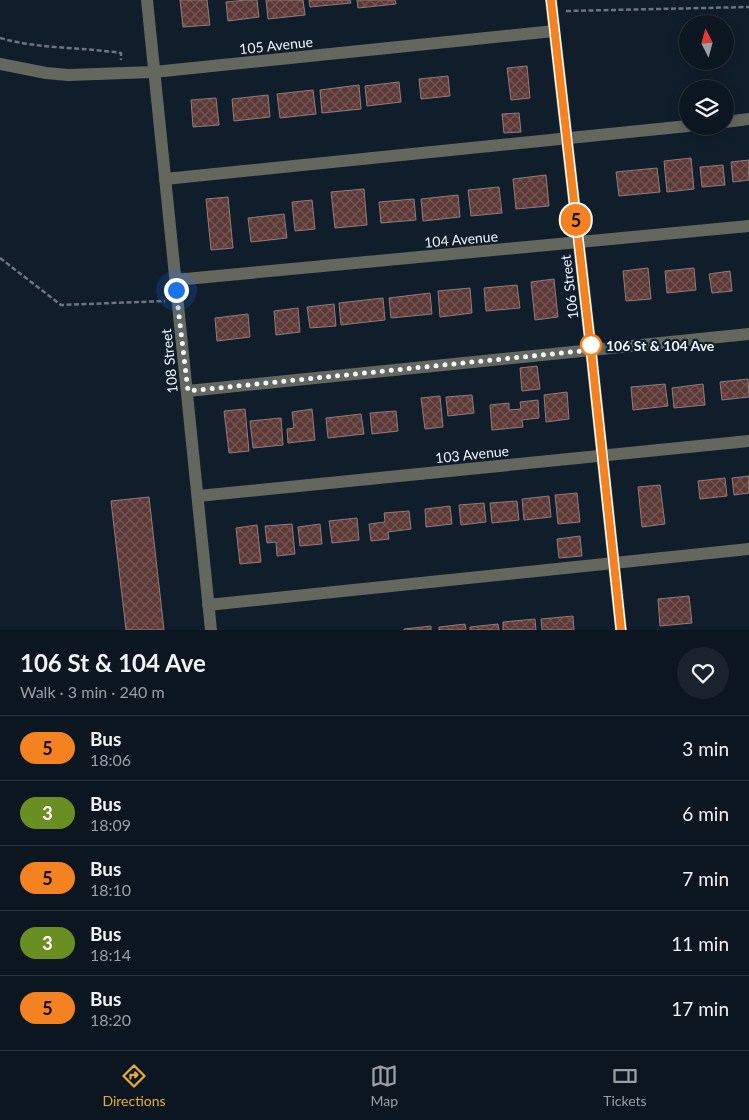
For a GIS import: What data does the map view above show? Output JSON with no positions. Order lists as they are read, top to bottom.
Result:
{
  "streets": {
    "street": [
      "105 Avenue",
      "104 Avenue",
      "106 Street",
      "108 Street",
      "103 Avenue"
    ]
  },
  "crossings": [
    ["105 Avenue", "106 Street"],
    ["105 Avenue", "108 Street"],
    ["104 Avenue", "106 Street"],
    ["104 Avenue", "108 Street"],
    ["106 Street", "103 Avenue"],
    ["108 Street", "103 Avenue"]
  ],
  "places": ["106 St & 104 Ave"],
  "lines": ["bus line 5"],
  "north": "top",
  "page": {
    "on_map": "5",
    "heading": ["106 St & 104 Ave", "Walk · 3 min · 240 m"],
    "list": [
      {
        "mark": "5",
        "name": "Bus",
        "note": "18:06",
        "value": "3 min"
      },
      {
        "mark": "3",
        "name": "Bus",
        "note": "18:09",
        "value": "6 min"
      },
      {
        "mark": "5",
        "name": "Bus",
        "note": "18:10",
        "value": "7 min"
      },
      {
        "mark": "3",
        "name": "Bus",
        "note": "18:14",
        "value": "11 min"
      },
      {
        "mark": "5",
        "name": "Bus",
        "note": "18:20",
        "value": "17 min"
      }
    ],
    "tabs": ["Directions", "Map", "Tickets"]
  }
}
